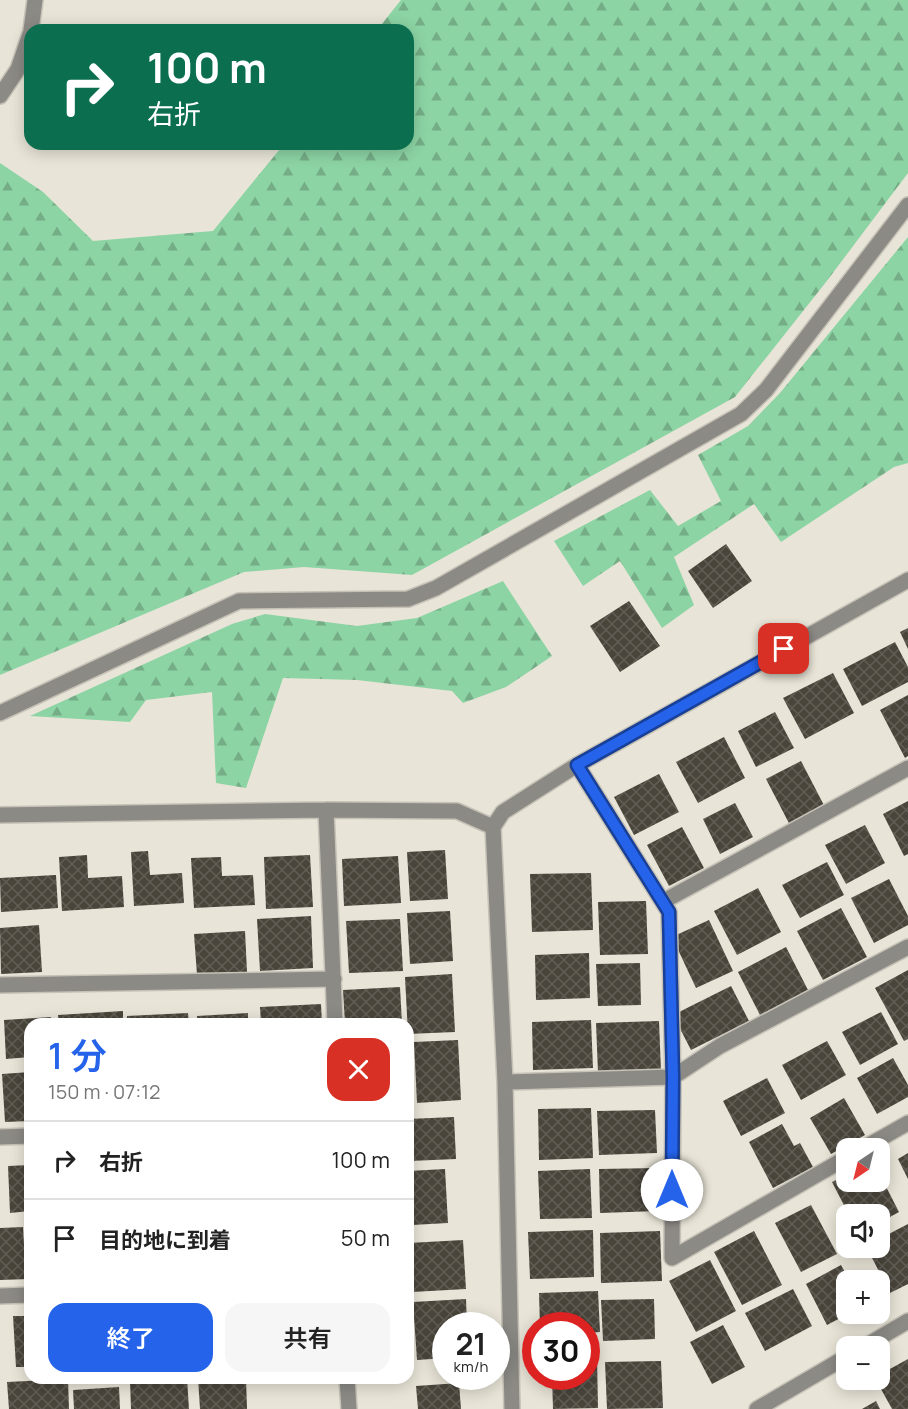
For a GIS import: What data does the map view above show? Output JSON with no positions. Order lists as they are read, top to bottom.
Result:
{
  "north": "bottom left",
  "page": {
    "turn": ["100 m", "右折"],
    "heading": ["1 分", "150 m · 07:12"],
    "list": [
      {
        "name": "右折",
        "value": "100 m"
      },
      {
        "name": "目的地に到着",
        "value": "50 m"
      }
    ],
    "map_buttons": ["+", "−"],
    "buttons": ["終了", "共有"],
    "speed": "21 km/h",
    "limit": "30"
  }
}
